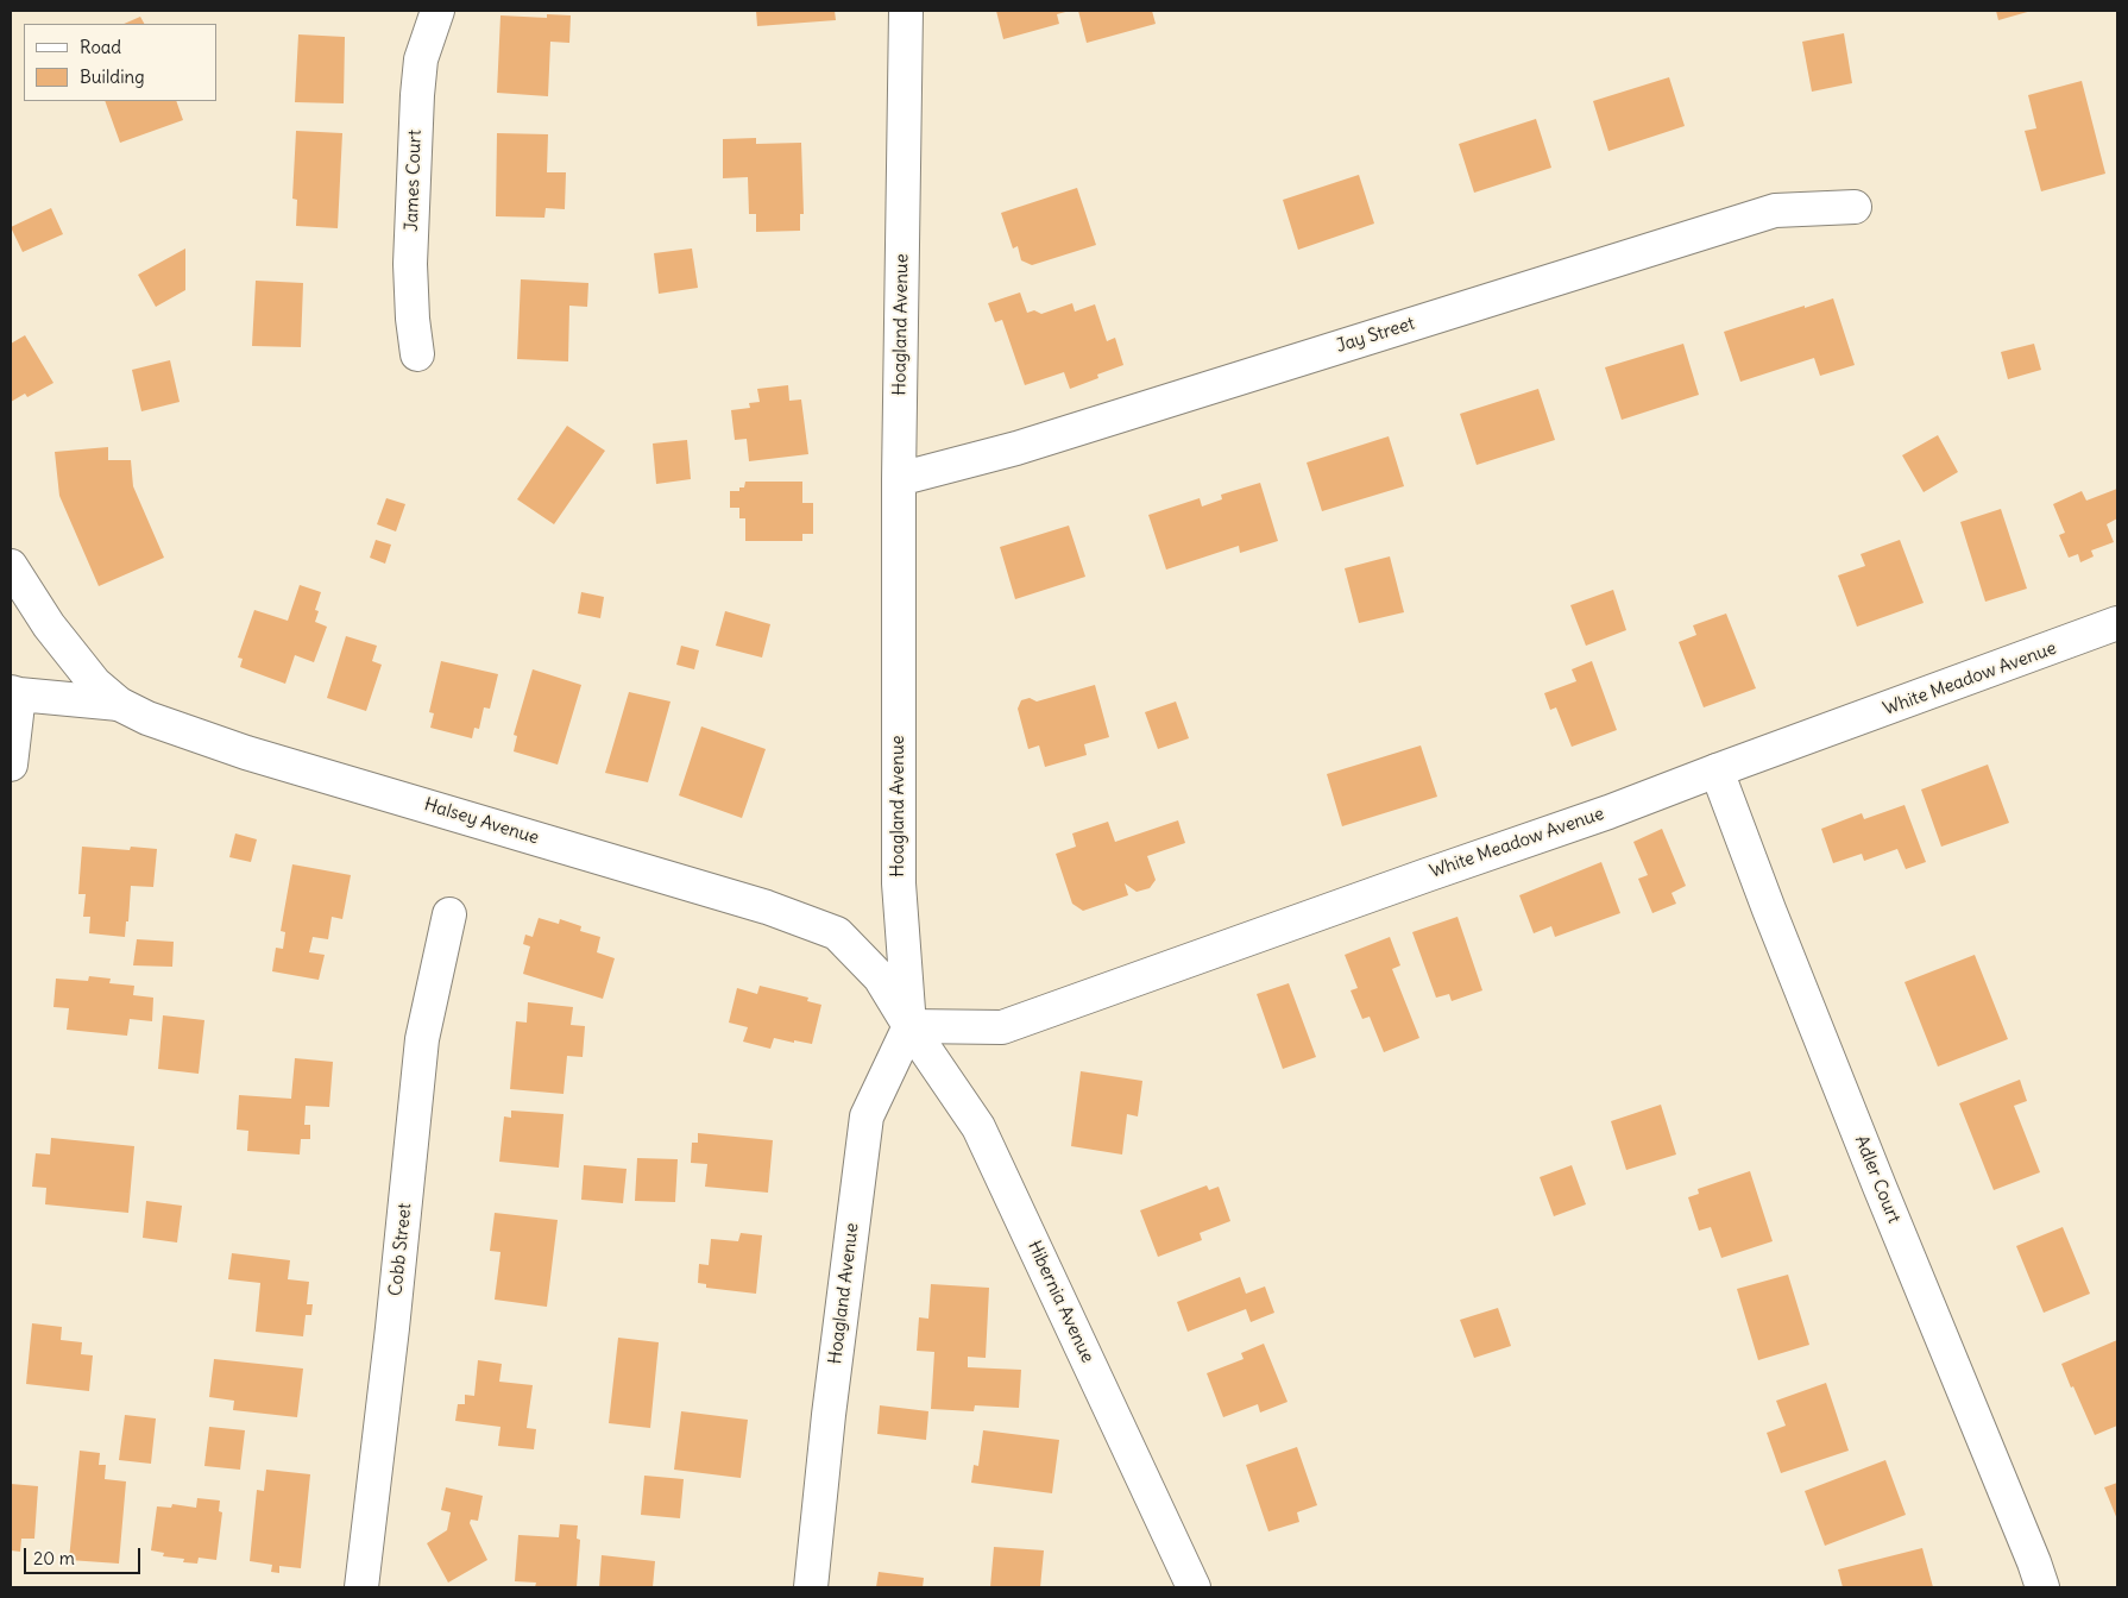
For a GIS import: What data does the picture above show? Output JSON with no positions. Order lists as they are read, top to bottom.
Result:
{
  "streets": {
    "street": [
      "James Court",
      "Hoagland Avenue",
      "Jay Street",
      "White Meadow Avenue",
      "Halsey Avenue",
      "Adler Court",
      "Cobb Street",
      "Hibernia Avenue"
    ]
  },
  "crossings": [
    ["Hoagland Avenue", "Jay Street"],
    ["Hoagland Avenue", "White Meadow Avenue"],
    ["Hoagland Avenue", "Halsey Avenue"],
    ["Hoagland Avenue", "Hibernia Avenue"],
    ["White Meadow Avenue", "Halsey Avenue"],
    ["White Meadow Avenue", "Adler Court"],
    ["White Meadow Avenue", "Hibernia Avenue"],
    ["Halsey Avenue", "Hibernia Avenue"]
  ],
  "legend": ["Road", "Building"],
  "scale_bar": "20 m"
}
